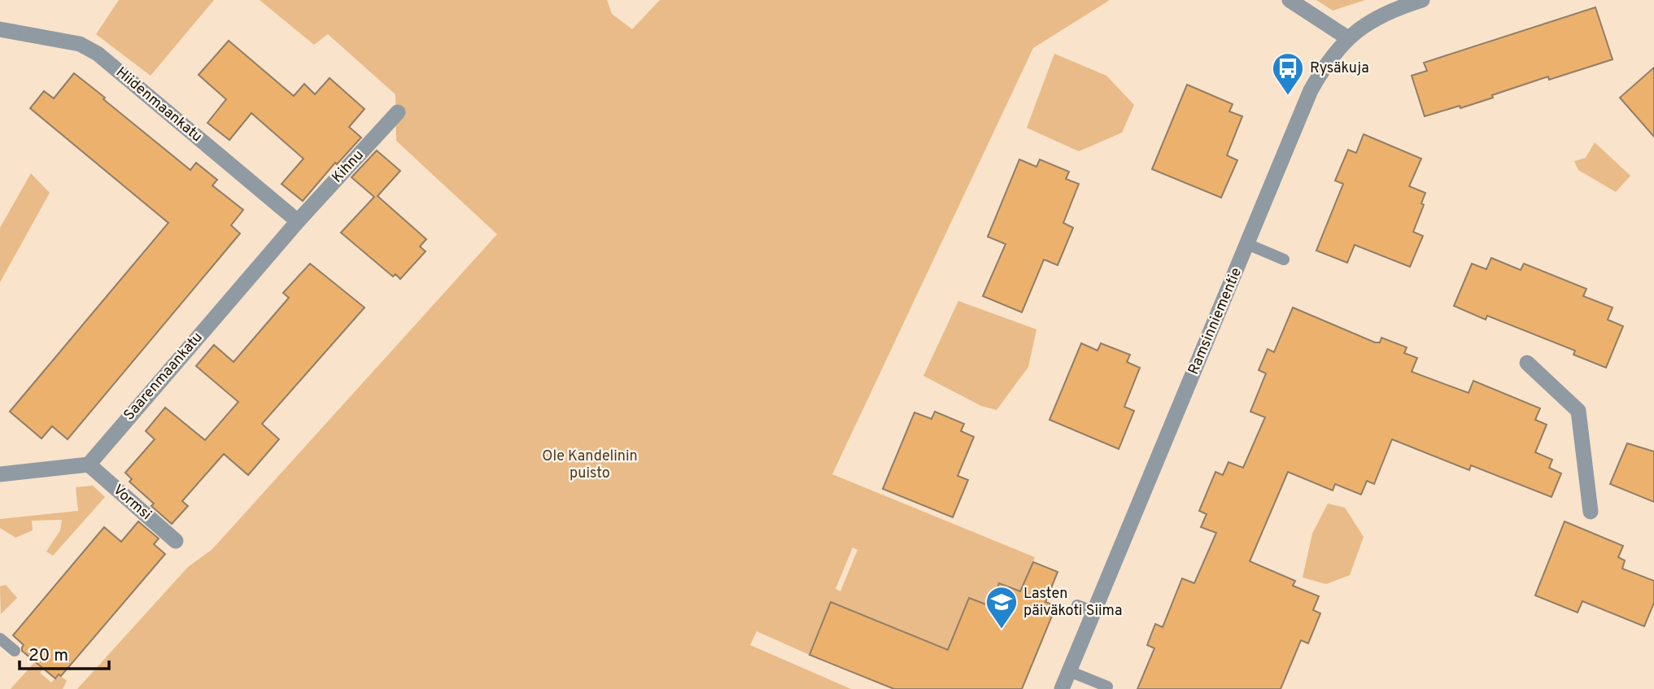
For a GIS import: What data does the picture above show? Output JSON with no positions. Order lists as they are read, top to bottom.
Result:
{
  "streets": {
    "street": [
      "Hiidenmaankatu",
      "Kihnu",
      "Ramsinniementie",
      "Saarenmaankatu",
      "Vormsi"
    ]
  },
  "crossings": [
    ["Hiidenmaankatu", "Kihnu"],
    ["Hiidenmaankatu", "Saarenmaankatu"],
    ["Kihnu", "Saarenmaankatu"],
    ["Saarenmaankatu", "Vormsi"]
  ],
  "parks": ["Ole Kandelinin puisto"],
  "places": {
    "bus stop": ["Rysäkuja"],
    "school or university": ["Lasten päiväkoti Siima"]
  },
  "scale_bar": "20 m"
}
